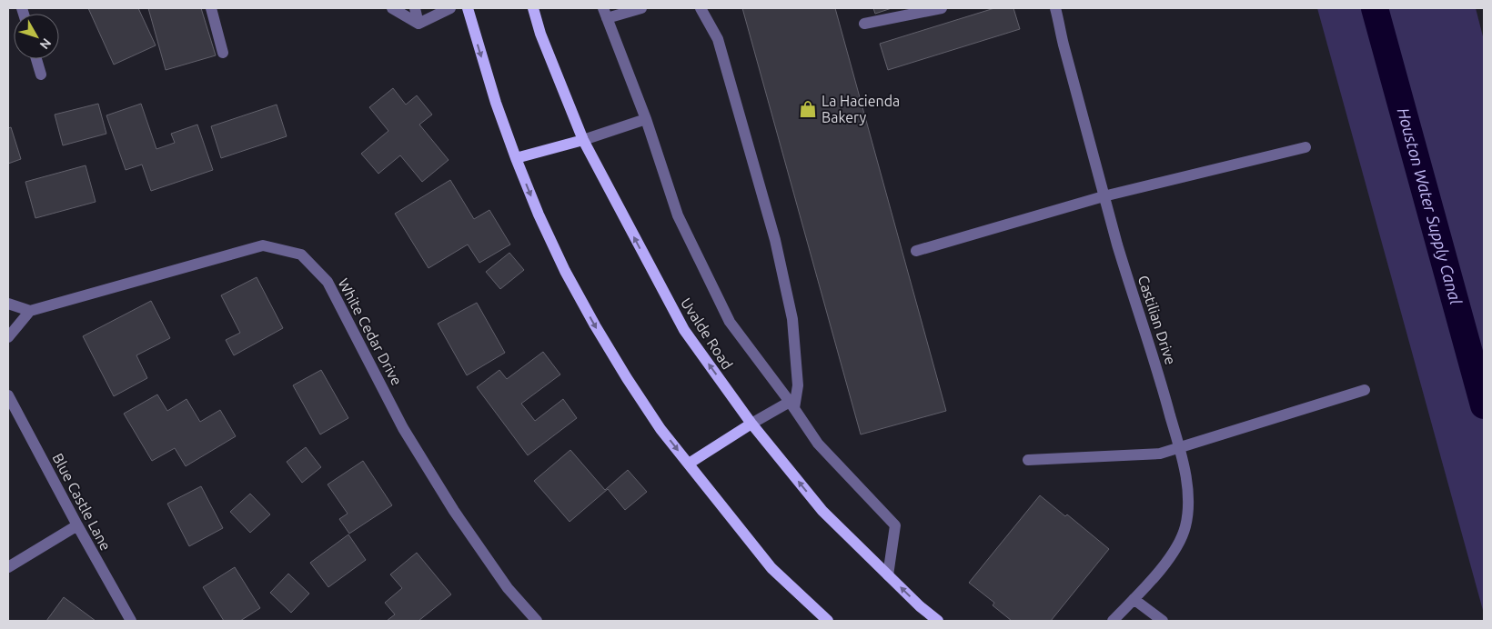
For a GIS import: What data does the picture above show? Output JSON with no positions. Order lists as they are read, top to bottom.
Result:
{
  "streets": {
    "main road": ["Uvalde Road"],
    "street": ["Castilian Drive", "White Cedar Drive", "Blue Castle Lane"]
  },
  "water": ["Houston Water Supply Canal"],
  "places": {
    "shop": ["La Hacienda Bakery"]
  },
  "north": "bottom right"
}
